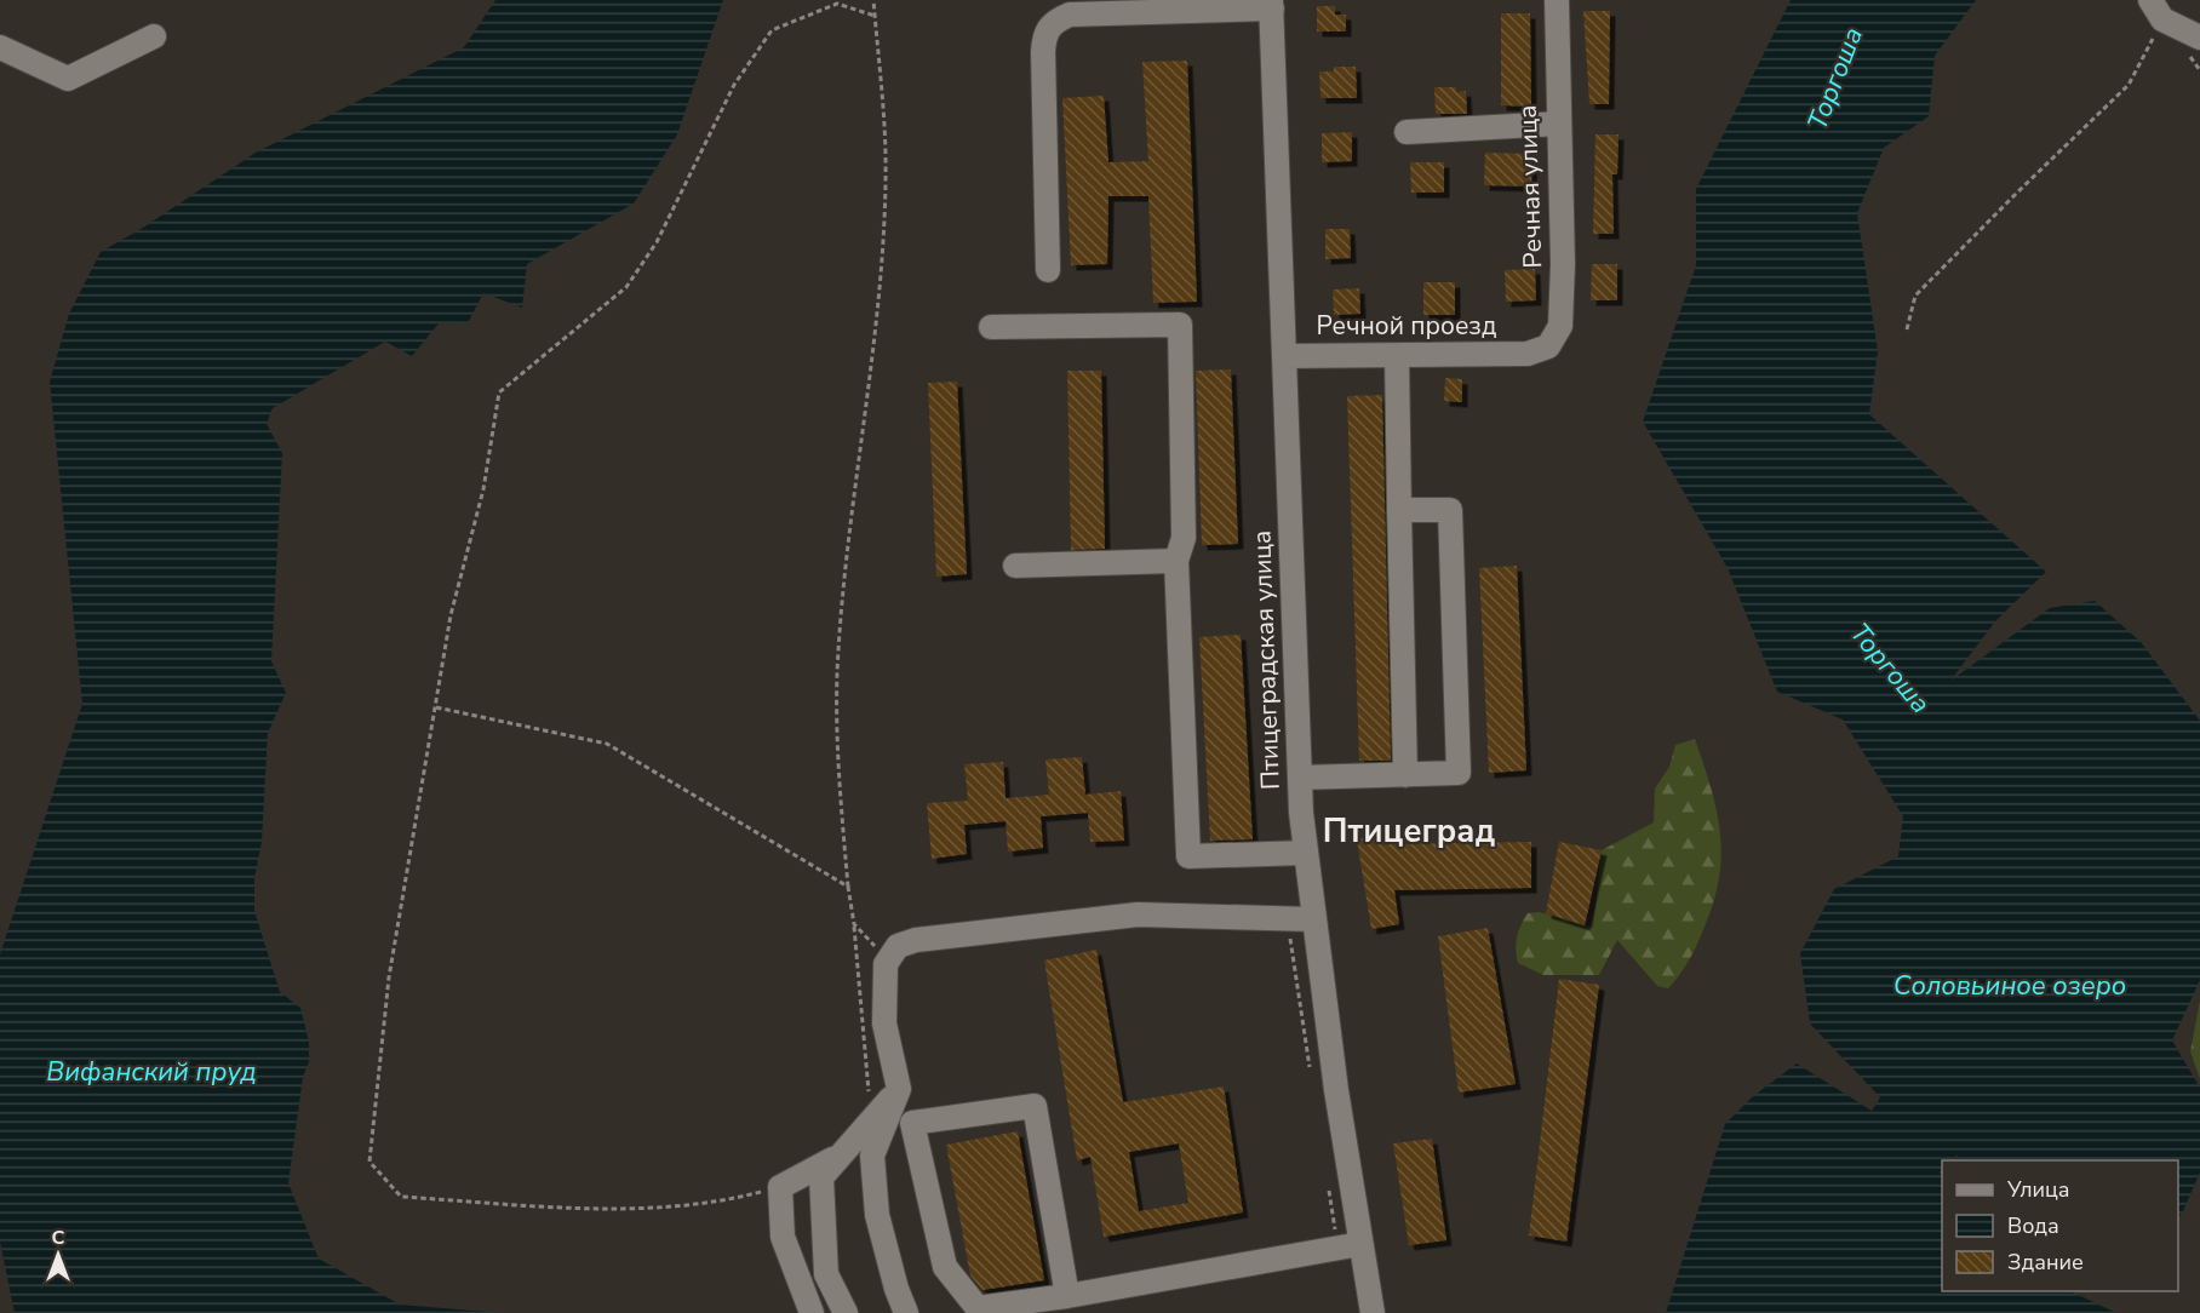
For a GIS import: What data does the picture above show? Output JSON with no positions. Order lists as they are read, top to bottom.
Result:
{
  "streets": {
    "street": ["Речная улица", "Речной проезд", "Птицеградская улица"]
  },
  "crossings": [
    ["Речная улица", "Речной проезд"],
    ["Речной проезд", "Птицеградская улица"]
  ],
  "districts": ["Птицеград"],
  "water": ["Торгоша", "Соловьиное озеро", "Вифанский пруд"],
  "legend": ["Улица", "Вода", "Здание"],
  "north": "top"
}
